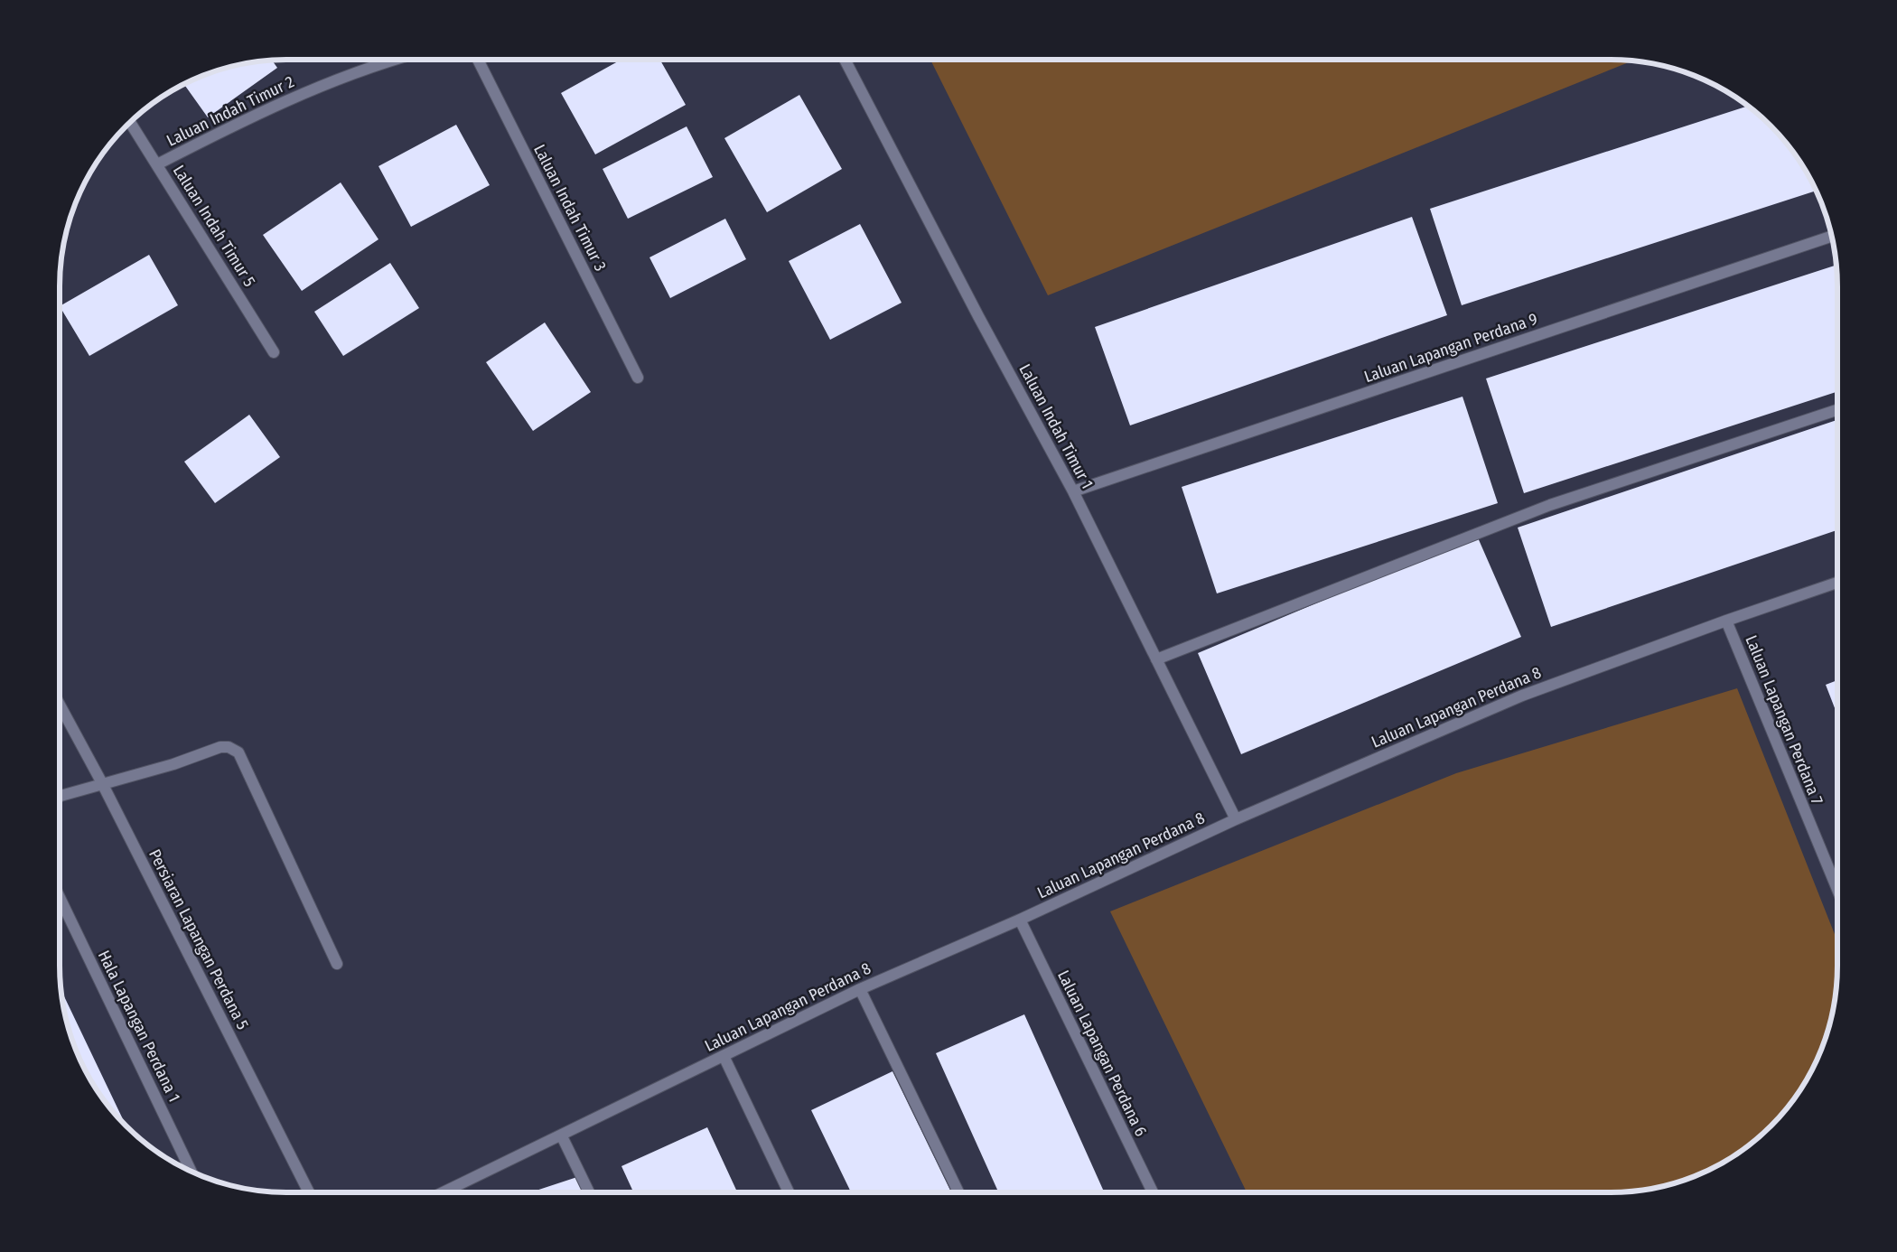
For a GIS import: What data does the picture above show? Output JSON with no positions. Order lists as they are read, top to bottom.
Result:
{
  "streets": {
    "street": [
      "Laluan Indah Timur 2",
      "Laluan Indah Timur 3",
      "Laluan Indah Timur 5",
      "Laluan Lapangan Perdana 9",
      "Laluan Indah Timur 1",
      "Laluan Lapangan Perdana 8",
      "Laluan Lapangan Perdana 7",
      "Persiaran Lapangan Perdana 5",
      "Hala Lapangan Perdana 1",
      "Laluan Lapangan Perdana 6"
    ]
  },
  "crossings": [
    ["Laluan Indah Timur 2", "Laluan Indah Timur 5"],
    ["Laluan Lapangan Perdana 9", "Laluan Indah Timur 1"],
    ["Laluan Indah Timur 1", "Laluan Lapangan Perdana 8"],
    ["Laluan Lapangan Perdana 8", "Laluan Lapangan Perdana 7"],
    ["Laluan Lapangan Perdana 8", "Laluan Lapangan Perdana 6"]
  ]
}
